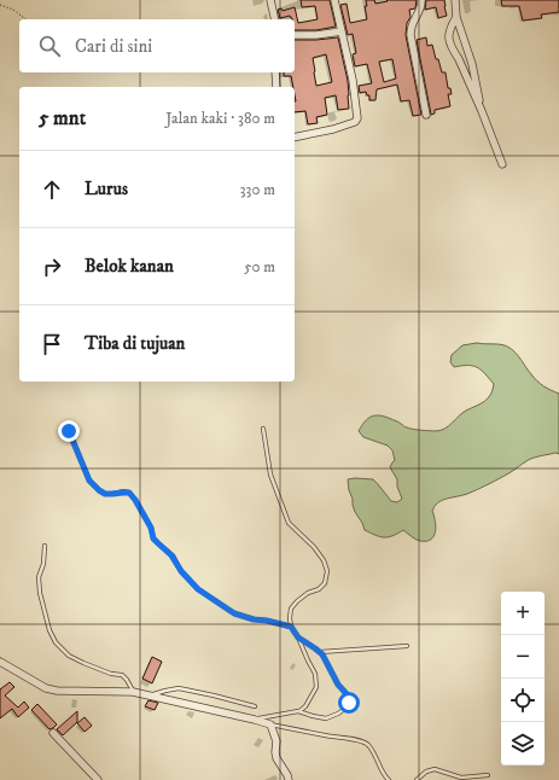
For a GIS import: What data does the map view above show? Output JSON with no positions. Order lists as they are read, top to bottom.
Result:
{
  "page": {
    "search": "Cari di sini",
    "heading": ["5 mnt", "Jalan kaki · 380 m"],
    "list": [
      ["Lurus", "330 m"],
      ["Belok kanan", "50 m"],
      "Tiba di tujuan"
    ],
    "map_buttons": ["+", "−"]
  }
}
